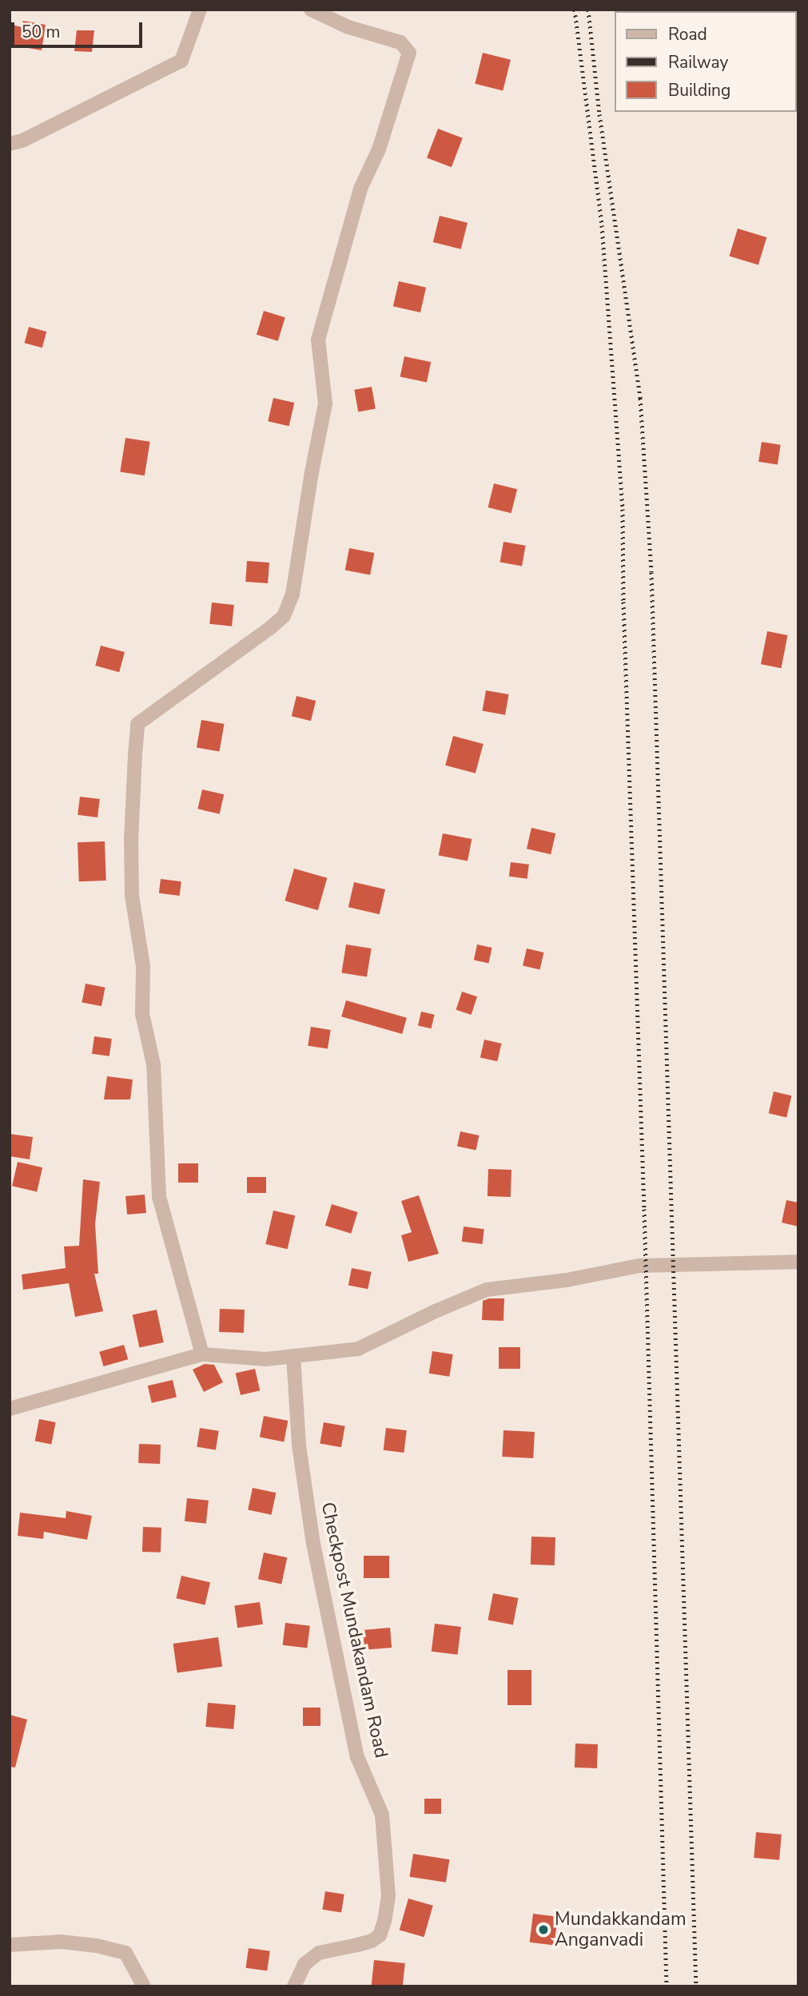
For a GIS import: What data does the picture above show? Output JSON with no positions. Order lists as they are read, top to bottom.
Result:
{
  "streets": {
    "street": ["Checkpost Mundakandam Road"]
  },
  "places": ["Mundakkandam Anganvadi"],
  "legend": ["Road", "Railway", "Building"],
  "scale_bar": "50 m"
}
